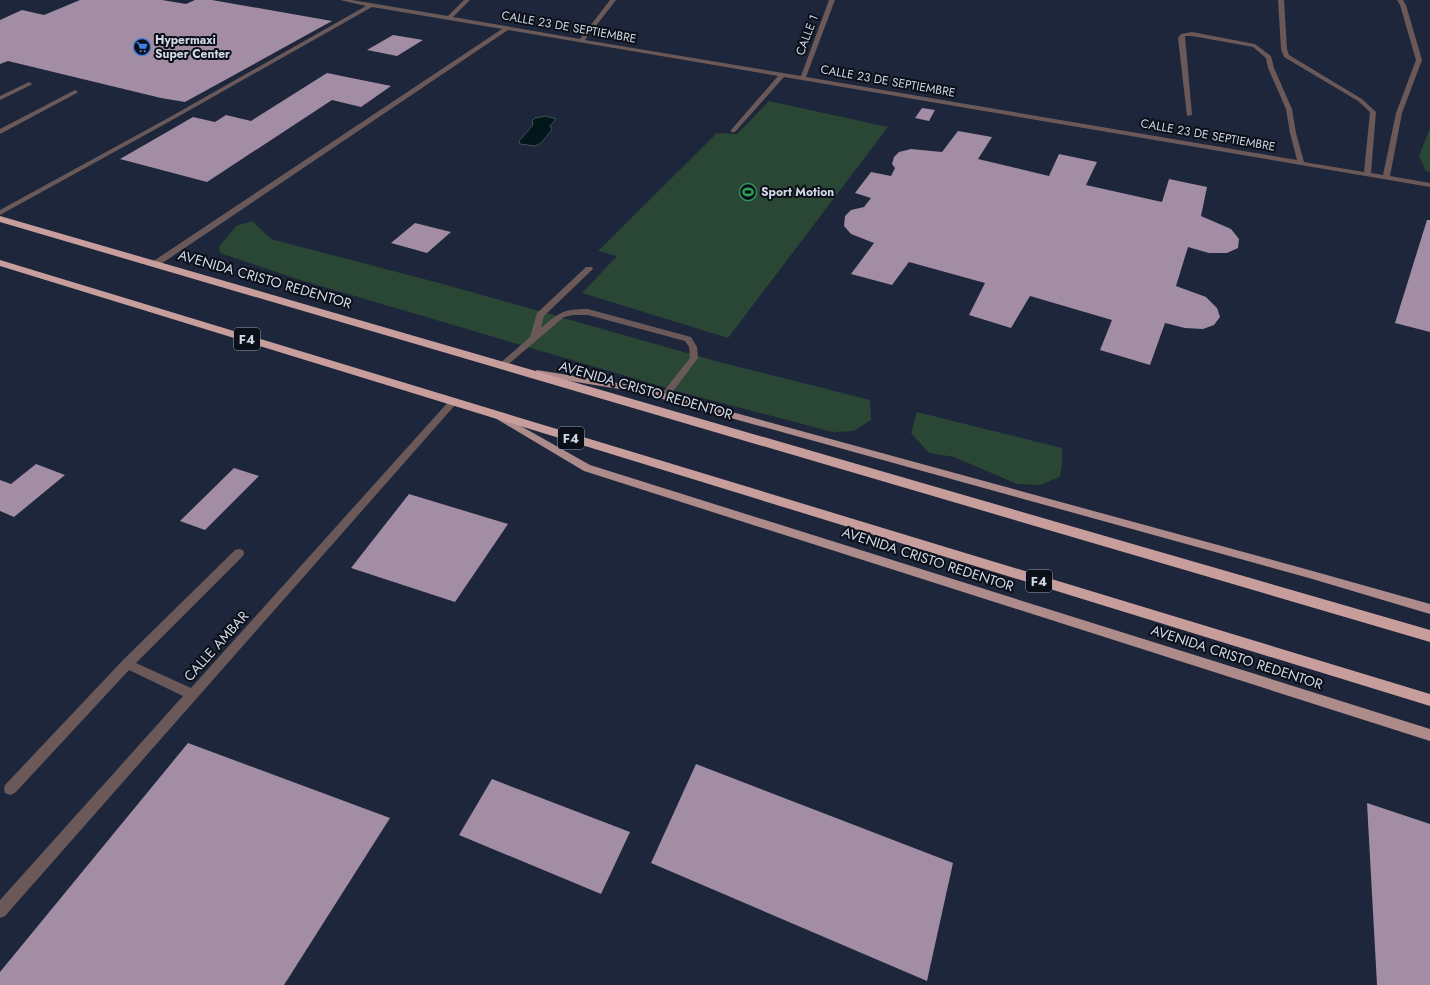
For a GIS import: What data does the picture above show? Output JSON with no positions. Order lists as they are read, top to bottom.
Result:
{
  "streets": {
    "highway": ["AVENIDA CRISTO REDENTOR", "F4"],
    "street": ["CALLE 23 DE SEPTIEMBRE", "CALLE 1", "CALLE AMBAR"]
  },
  "crossings": [
    ["CALLE 23 DE SEPTIEMBRE", "CALLE 1"],
    ["AVENIDA CRISTO REDENTOR", "CALLE AMBAR"]
  ],
  "places": {
    "supermarket": ["Hypermaxi Super Center"],
    "sports": ["Sport Motion"]
  }
}
